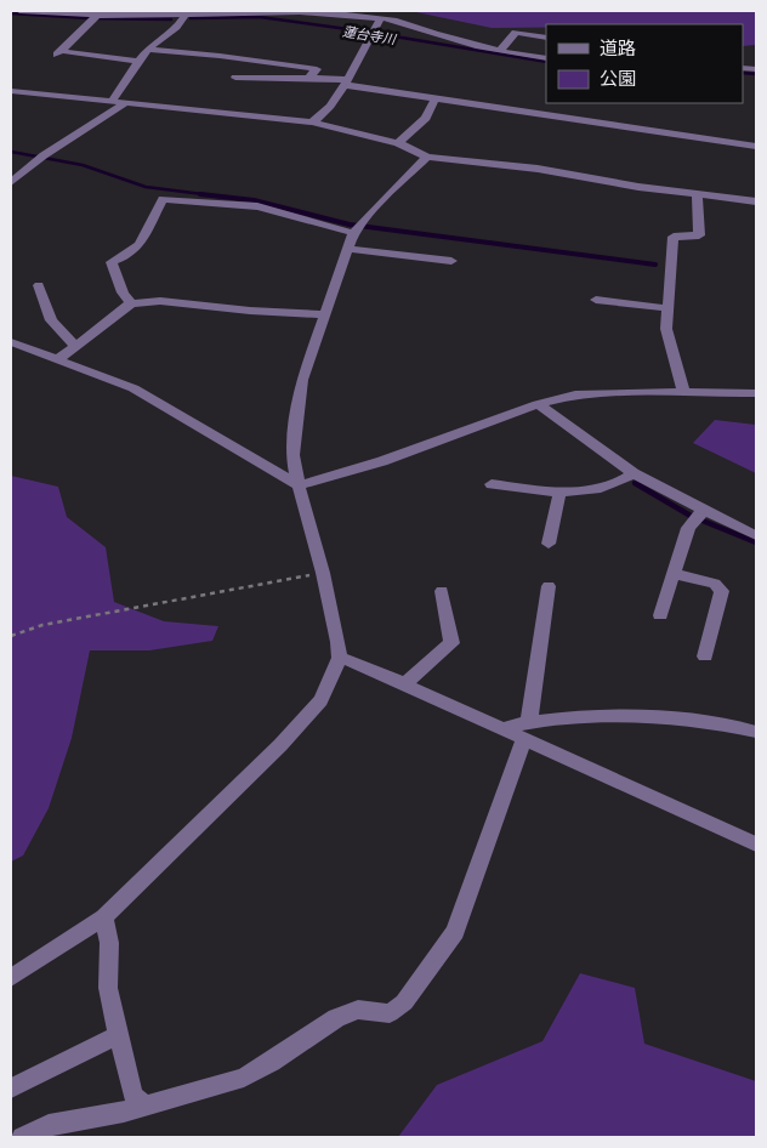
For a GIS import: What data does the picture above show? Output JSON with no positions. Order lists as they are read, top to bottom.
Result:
{
  "water": ["蓮台寺川"],
  "legend": ["道路", "公園"]
}
